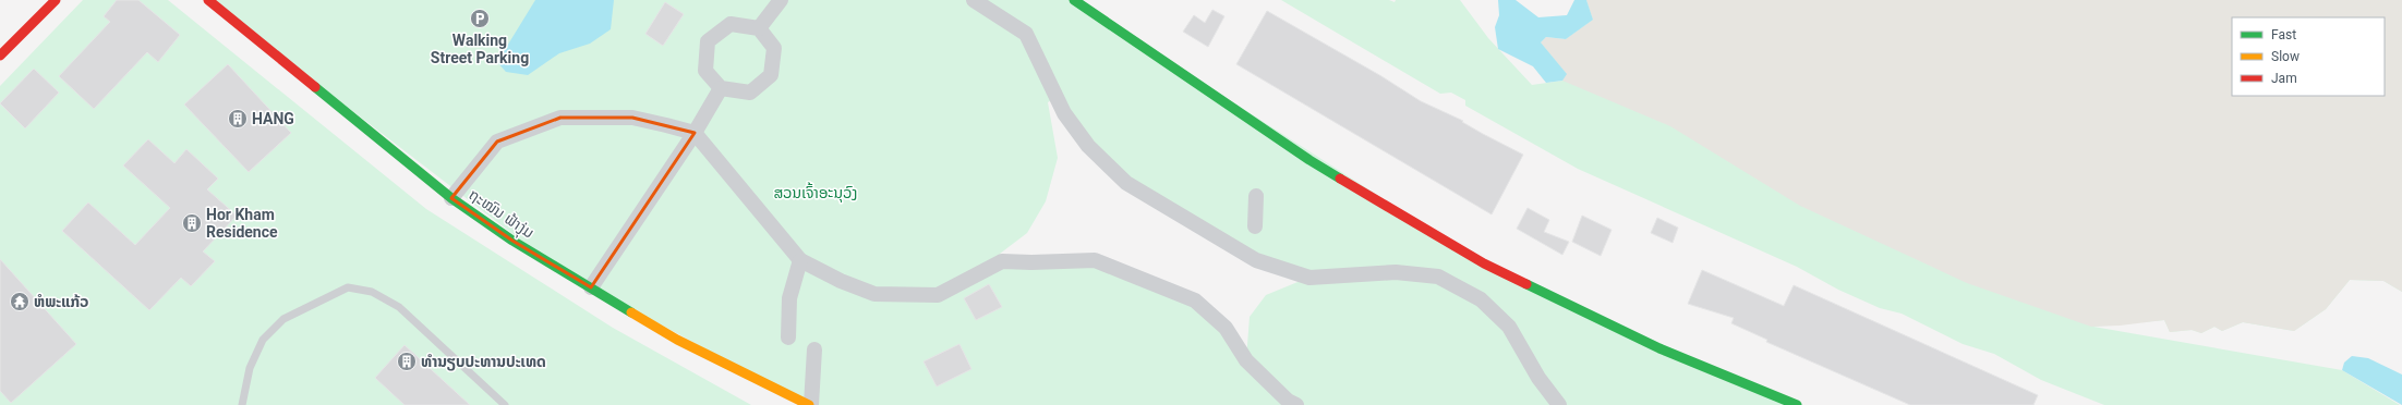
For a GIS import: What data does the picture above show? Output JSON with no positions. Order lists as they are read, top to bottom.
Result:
{
  "streets": {
    "street": ["ຖະໝົນ ຟ້າງຸ່ມ"]
  },
  "parks": ["ສວນເຈົ້າອະນຸວົງ"],
  "places": {
    "parking": ["Walking Street Parking"],
    "building": ["HANG", "Hor Kham Residence", "ທຳນຽບປະທານປະເທດ"],
    "temple": ["ຫໍພະແກ້ວ"]
  },
  "legend": ["Fast", "Slow", "Jam"]
}
